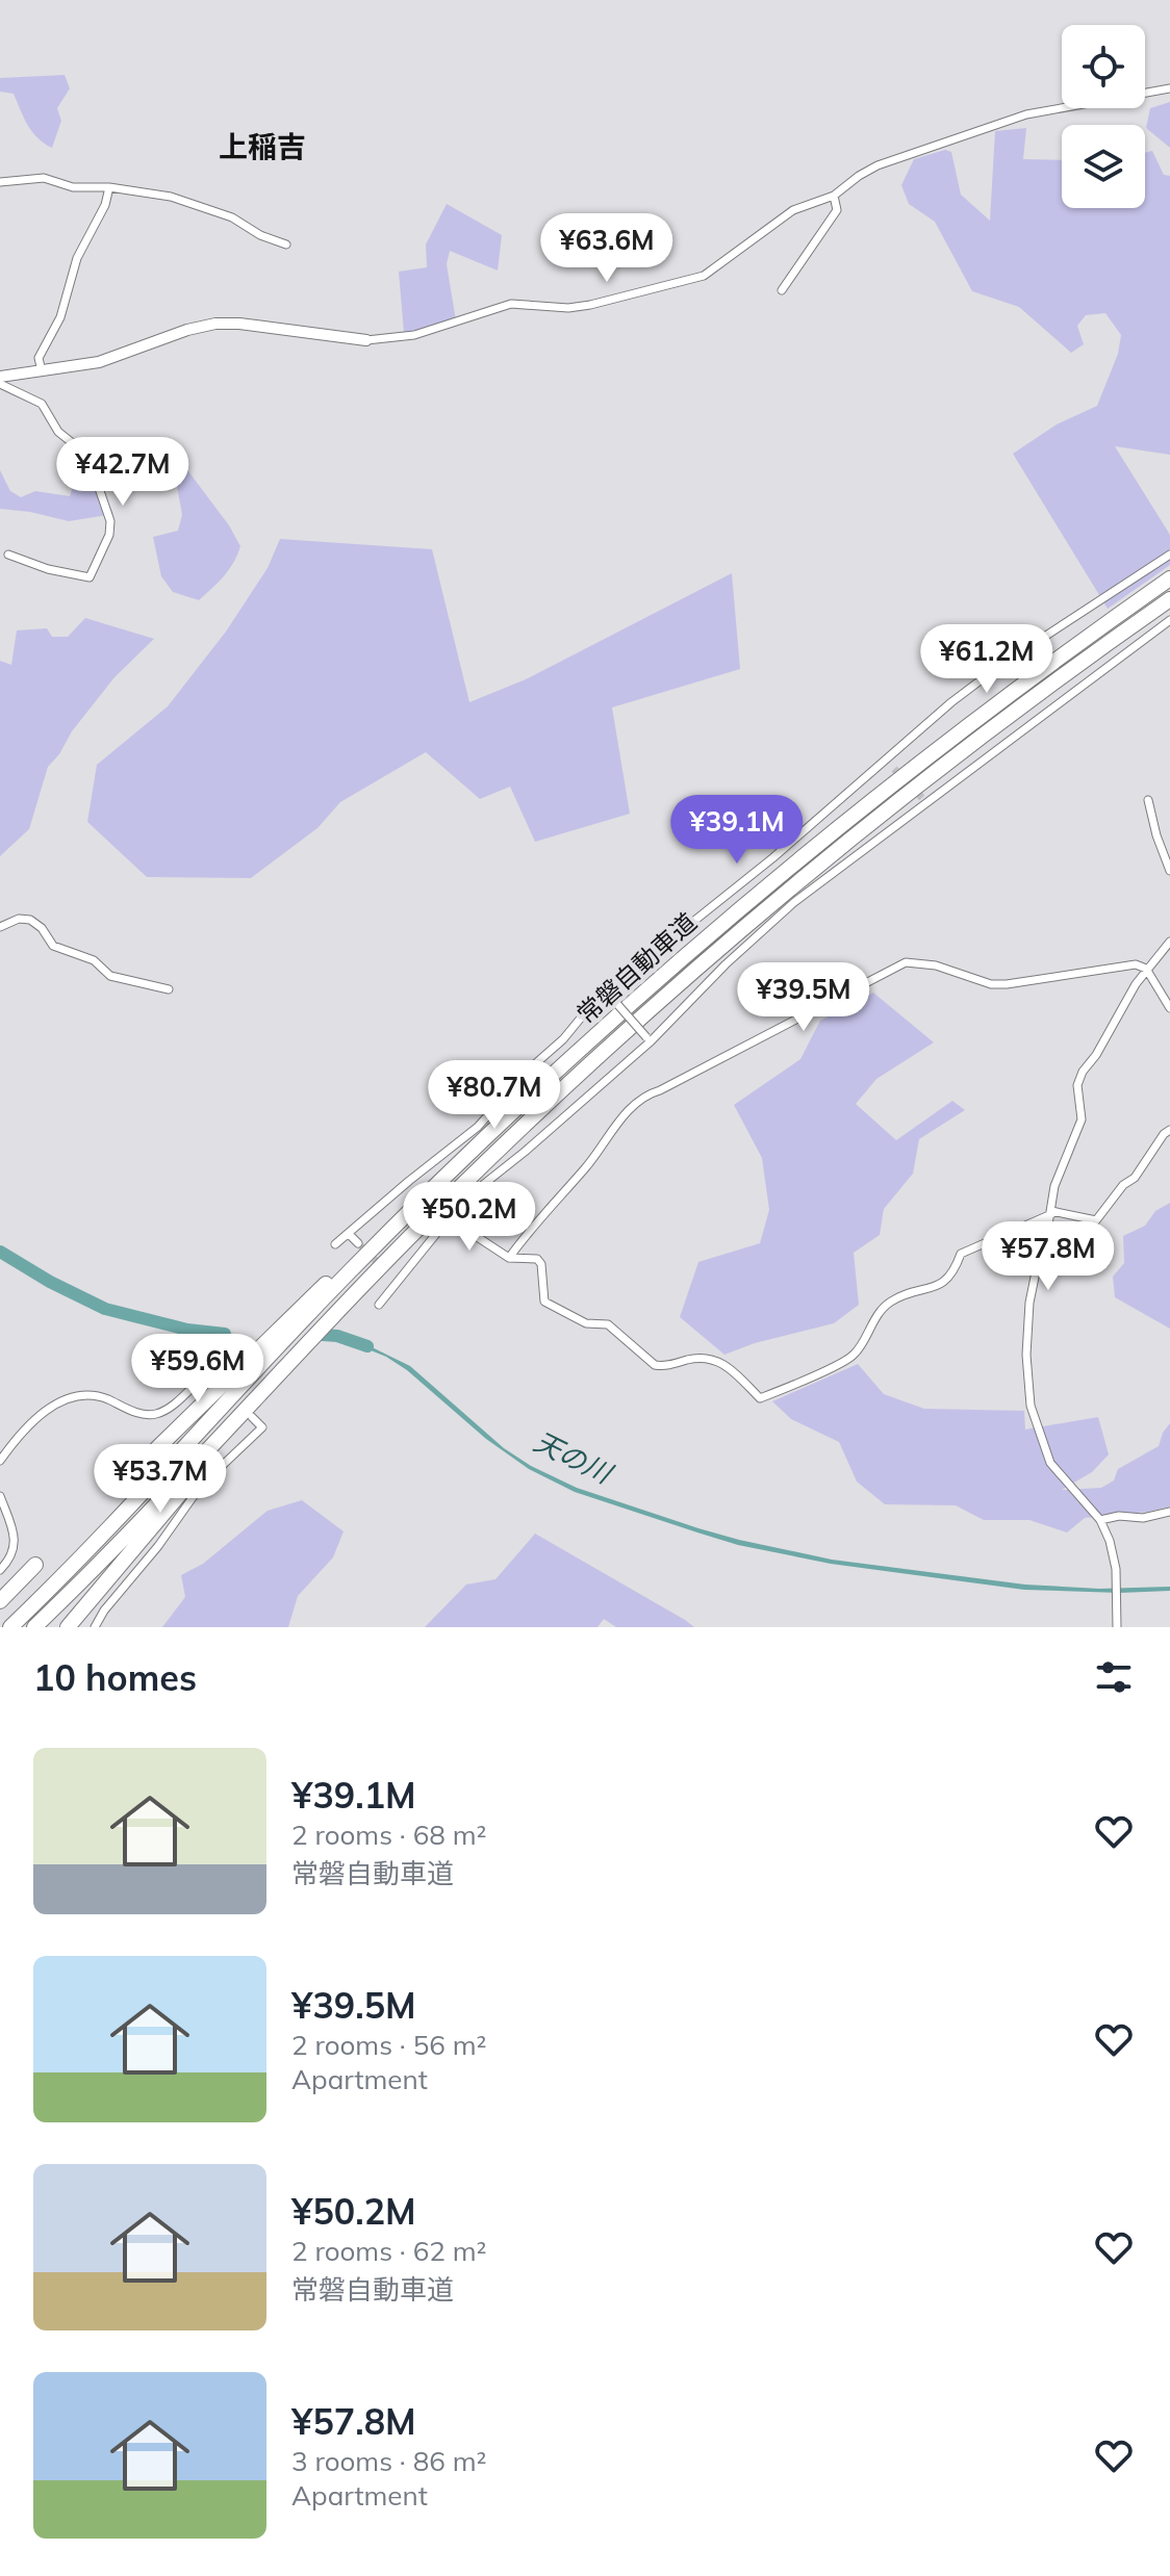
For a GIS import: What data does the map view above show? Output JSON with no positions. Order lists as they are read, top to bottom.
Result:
{
  "streets": {
    "highway": ["常磐自動車道"]
  },
  "districts": ["上稲吉"],
  "water": ["天の川"],
  "page": {
    "price": [
      "¥63.6M",
      "¥42.7M",
      "¥61.2M",
      "¥39.1M",
      "¥39.5M",
      "¥80.7M",
      "¥50.2M",
      "¥57.8M",
      "¥59.6M",
      "¥53.7M"
    ],
    "heading": "10 homes",
    "list": [
      {
        "name": "¥39.1M",
        "note": "2 rooms · 68 m² · 常磐自動車道"
      },
      {
        "name": "¥39.5M",
        "note": "2 rooms · 56 m² · Apartment"
      },
      {
        "name": "¥50.2M",
        "note": "2 rooms · 62 m² · 常磐自動車道"
      },
      {
        "name": "¥57.8M",
        "note": "3 rooms · 86 m² · Apartment"
      }
    ]
  }
}
